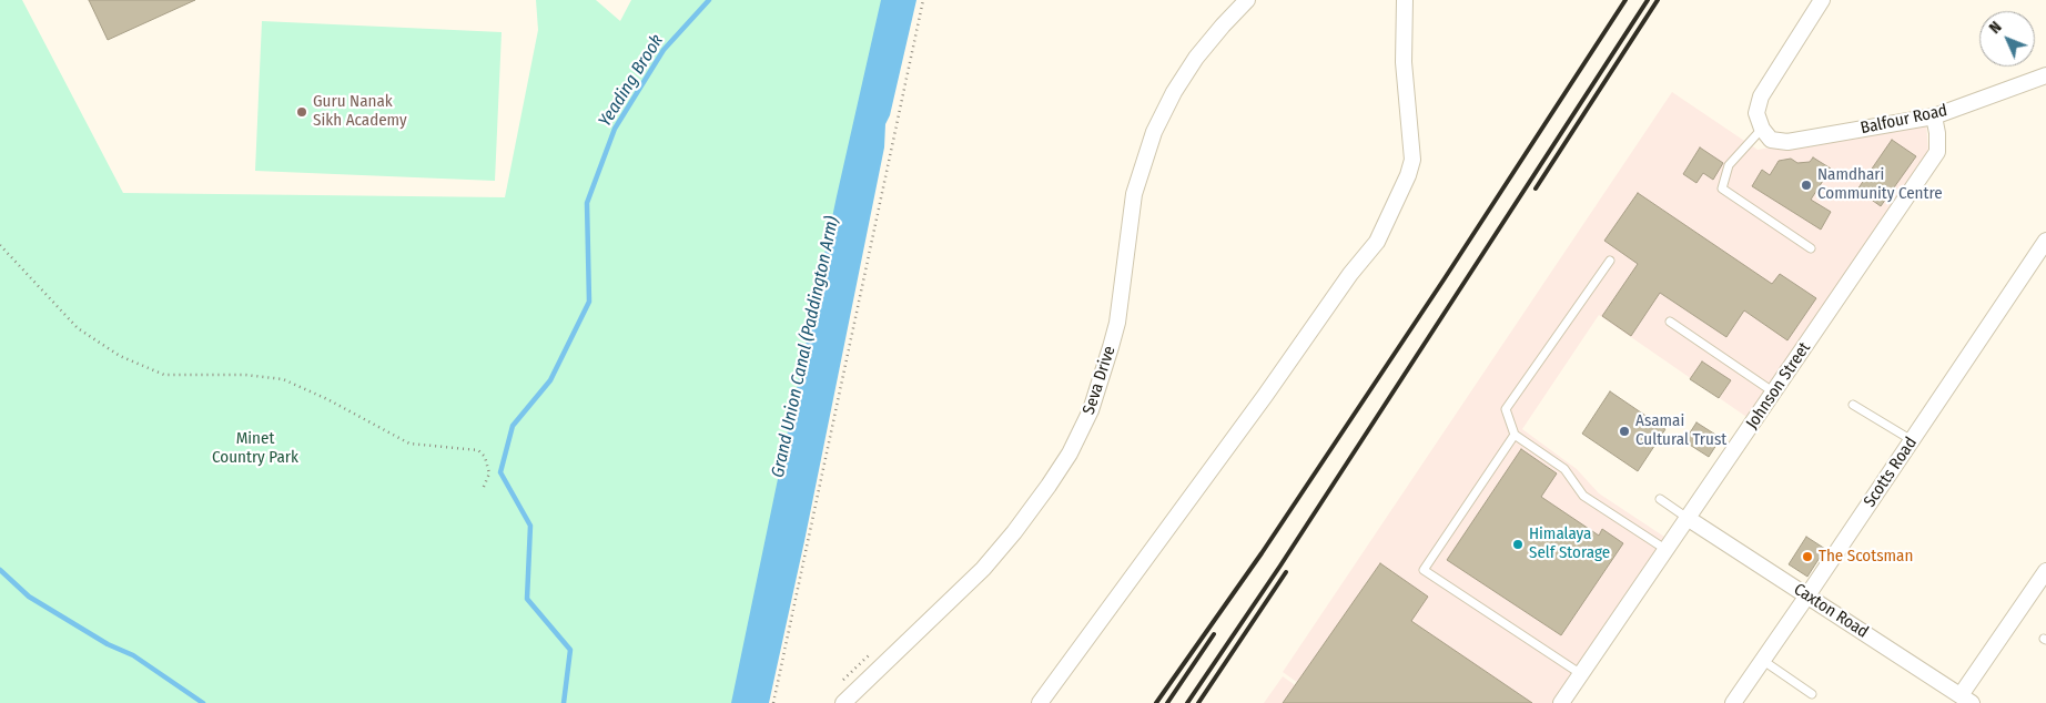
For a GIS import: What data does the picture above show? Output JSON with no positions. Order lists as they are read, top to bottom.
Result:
{
  "streets": {
    "street": [
      "Balfour Road",
      "Seva Drive",
      "Johnson Street",
      "Scotts Road",
      "Caxton Road"
    ]
  },
  "crossings": [
    ["Balfour Road", "Johnson Street"],
    ["Johnson Street", "Caxton Road"],
    ["Scotts Road", "Caxton Road"]
  ],
  "water": ["Yeading Brook", "Grand Union Canal (Paddington Arm)"],
  "parks": ["Minet Country Park"],
  "places": [
    "Guru Nanak Sikh Academy",
    "Namdhari Community Centre",
    "Asamai Cultural Trust",
    "Himalaya Self Storage",
    "The Scotsman"
  ],
  "north": "top left"
}
